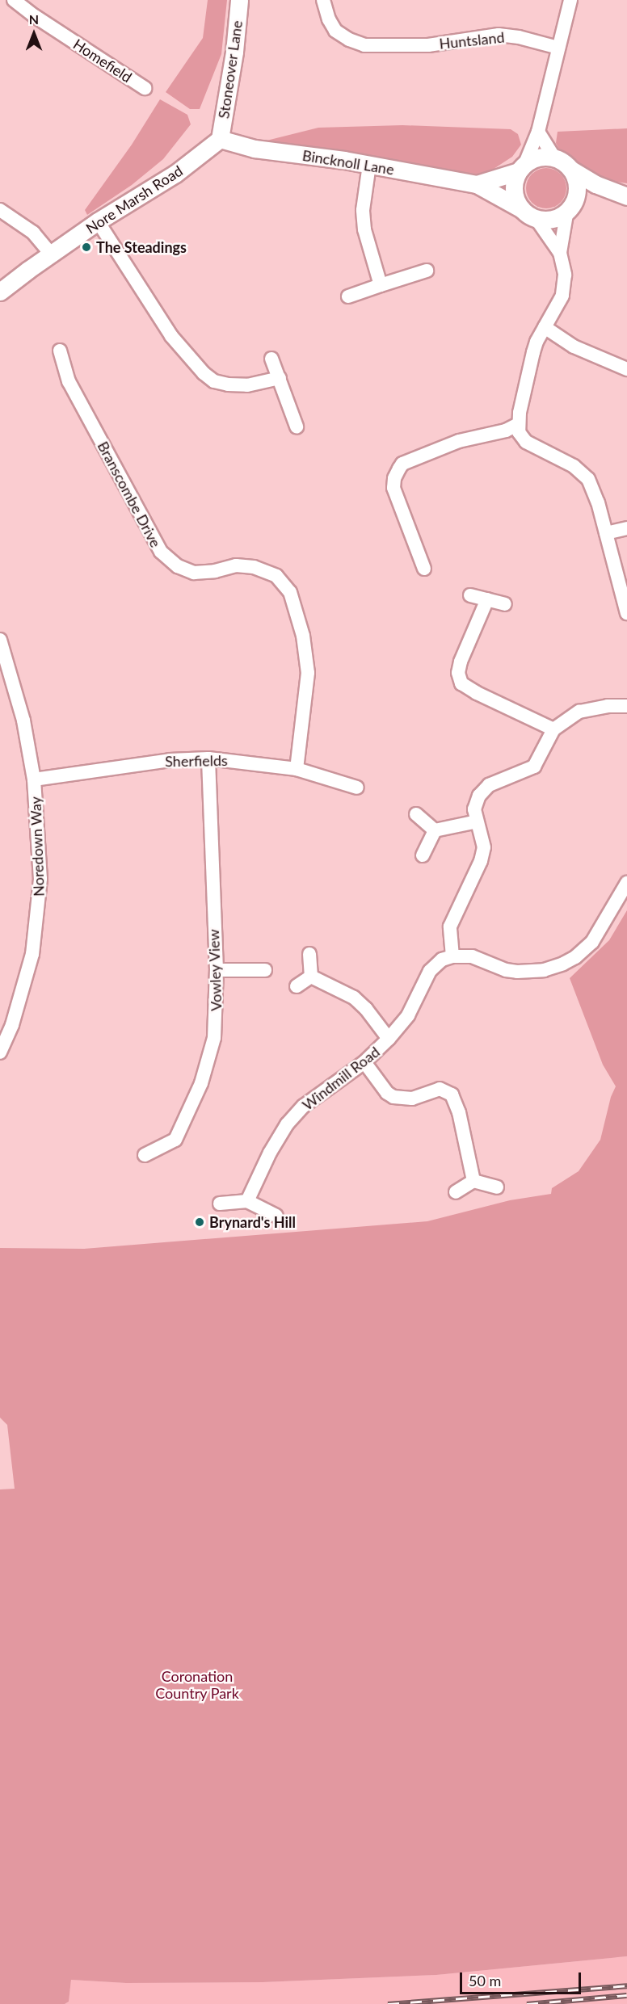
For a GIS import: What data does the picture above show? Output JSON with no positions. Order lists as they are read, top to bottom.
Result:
{
  "streets": {
    "street": [
      "Huntsland",
      "Homefield",
      "Stoneover Lane",
      "Bincknoll Lane",
      "Nore Marsh Road",
      "Branscombe Drive",
      "Sherfields",
      "Noredown Way",
      "Vowley View",
      "Windmill Road"
    ]
  },
  "crossings": [
    ["Stoneover Lane", "Bincknoll Lane"],
    ["Stoneover Lane", "Nore Marsh Road"],
    ["Bincknoll Lane", "Nore Marsh Road"],
    ["Branscombe Drive", "Sherfields"],
    ["Sherfields", "Noredown Way"],
    ["Sherfields", "Vowley View"]
  ],
  "parks": ["Coronation Country Park"],
  "places": ["The Steadings", "Brynard's Hill"],
  "scale_bar": "50 m",
  "north": "top"
}
